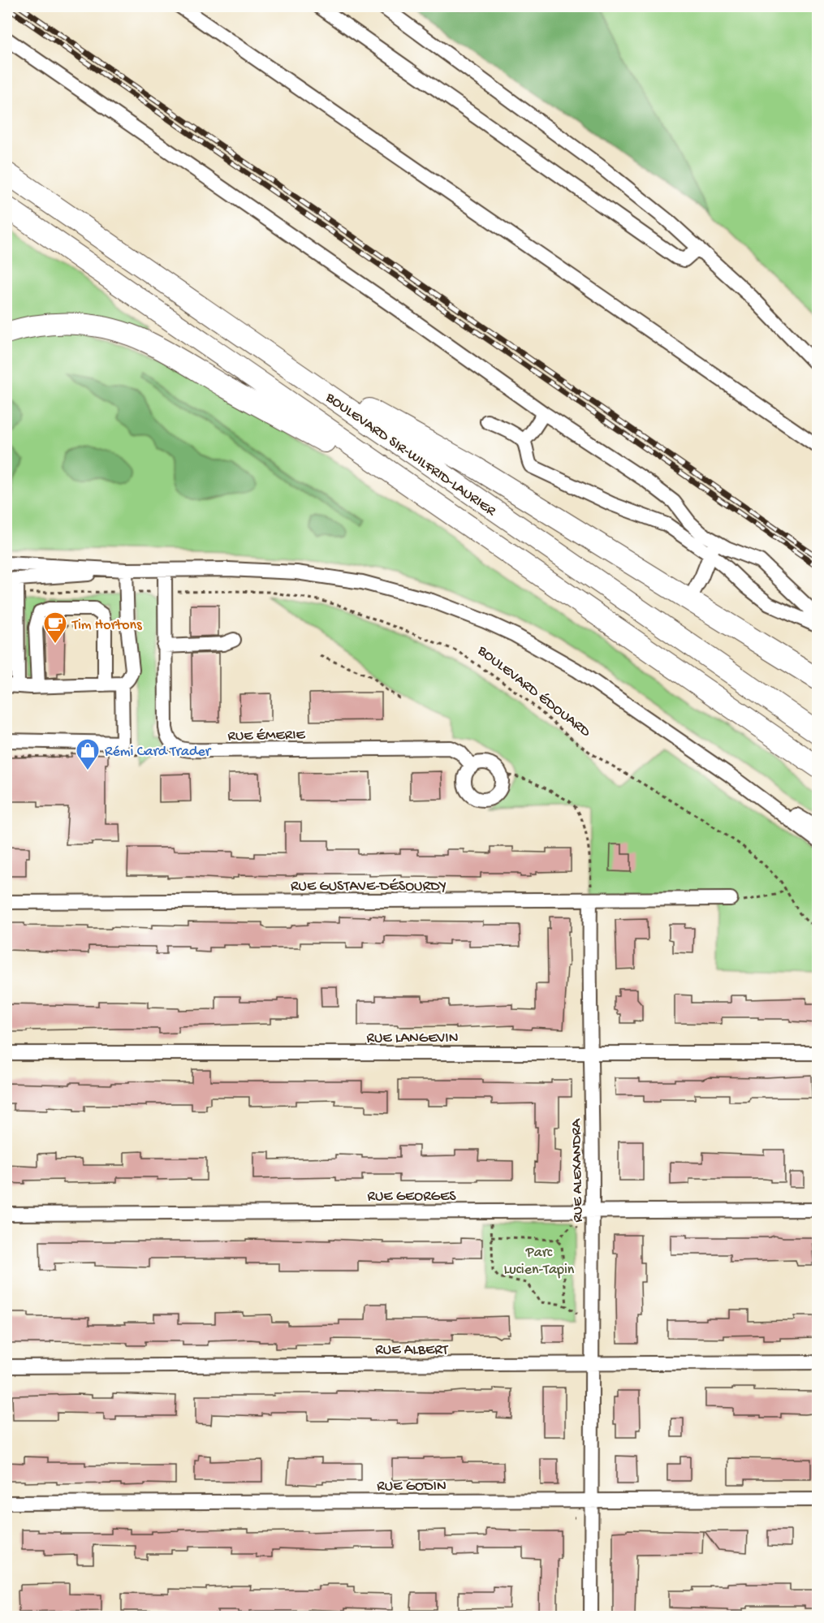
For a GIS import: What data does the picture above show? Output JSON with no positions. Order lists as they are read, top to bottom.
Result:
{
  "streets": {
    "highway": ["BOULEVARD SIR-WILFRID-LAURIER"],
    "street": [
      "BOULEVARD ÉDOUARD",
      "RUE ÉMERIE",
      "RUE GUSTAVE-DÉSOURDY",
      "RUE LANGEVIN",
      "RUE ALEXANDRA",
      "RUE GEORGES",
      "RUE ALBERT",
      "RUE GODIN"
    ]
  },
  "crossings": [
    ["BOULEVARD ÉDOUARD", "RUE ÉMERIE"],
    ["RUE GUSTAVE-DÉSOURDY", "RUE ALEXANDRA"],
    ["RUE LANGEVIN", "RUE ALEXANDRA"],
    ["RUE ALEXANDRA", "RUE GEORGES"],
    ["RUE ALEXANDRA", "RUE ALBERT"],
    ["RUE ALEXANDRA", "RUE GODIN"]
  ],
  "parks": ["Parc Lucien-Tapin"],
  "places": {
    "cafe": ["Tim Hortons"],
    "shop": ["Rémi Card Trader"]
  }
}
